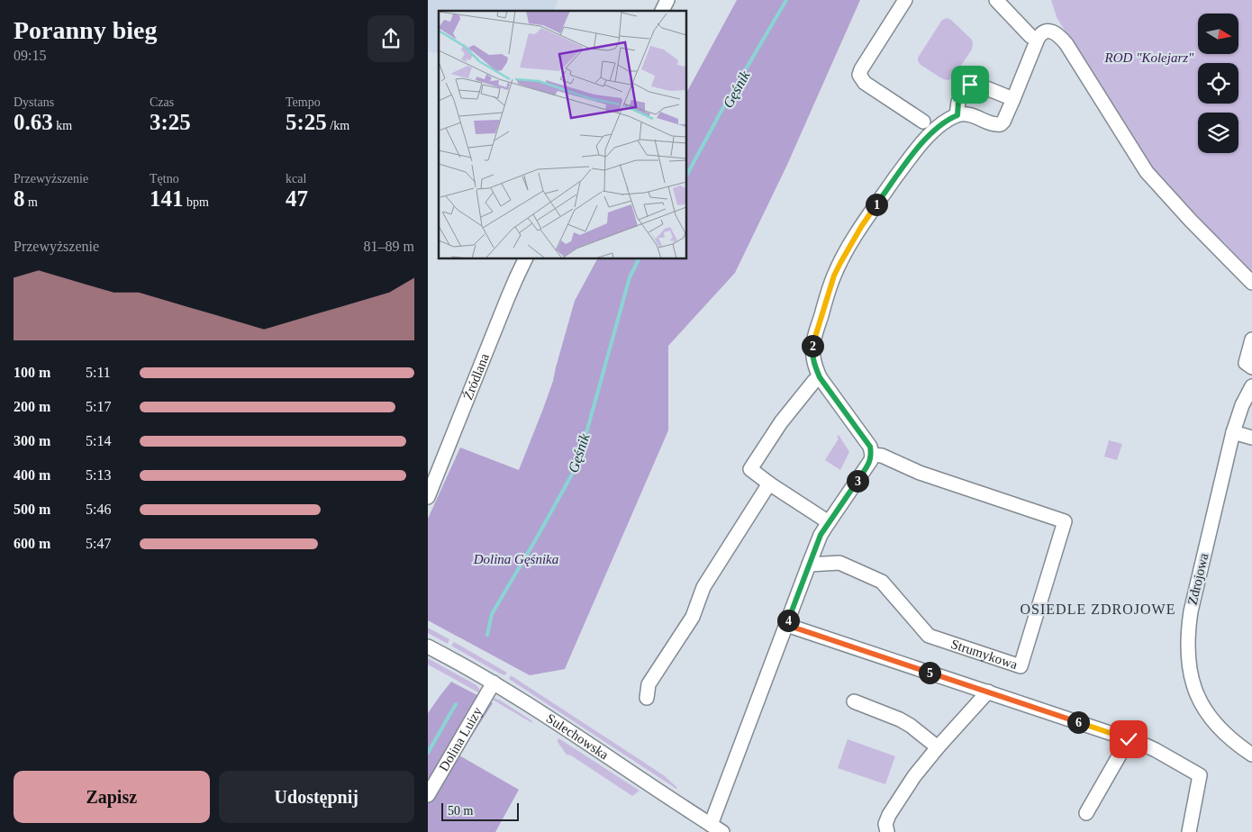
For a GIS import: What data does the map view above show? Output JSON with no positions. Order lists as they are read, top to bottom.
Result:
{
  "streets": {
    "street": [
      "Źródlana",
      "Zdrojowa",
      "Strumykowa",
      "Sulechowska",
      "Dolina Luizy"
    ]
  },
  "crossings": [
    ["Sulechowska", "Dolina Luizy"]
  ],
  "districts": ["OSIEDLE ZDROJOWE"],
  "water": ["Gęśnik"],
  "parks": ["ROD \"Kolejarz\"", "Dolina Gęśnika"],
  "scale_bar": "50 m",
  "north": "right",
  "page": {
    "heading": ["Poranny bieg", "09:15"],
    "stats": [
      ["Dystans", "0.63 km"],
      ["Czas", "3:25"],
      ["Tempo", "5:25 /km"],
      ["Przewyższenie", "8 m"],
      ["Tętno", "141 bpm"],
      ["kcal", "47"]
    ],
    "pins": [
      "1",
      "2",
      "3",
      "4",
      "5",
      "6"
    ],
    "chart": ["Przewyższenie", "81–89 m"],
    "list": [
      {
        "name": "100 m",
        "note": "5:11"
      },
      {
        "name": "200 m",
        "note": "5:17"
      },
      {
        "name": "300 m",
        "note": "5:14"
      },
      {
        "name": "400 m",
        "note": "5:13"
      },
      {
        "name": "500 m",
        "note": "5:46"
      },
      {
        "name": "600 m",
        "note": "5:47"
      }
    ],
    "buttons": ["Zapisz", "Udostępnij"],
    "scale": "50 m"
  }
}
